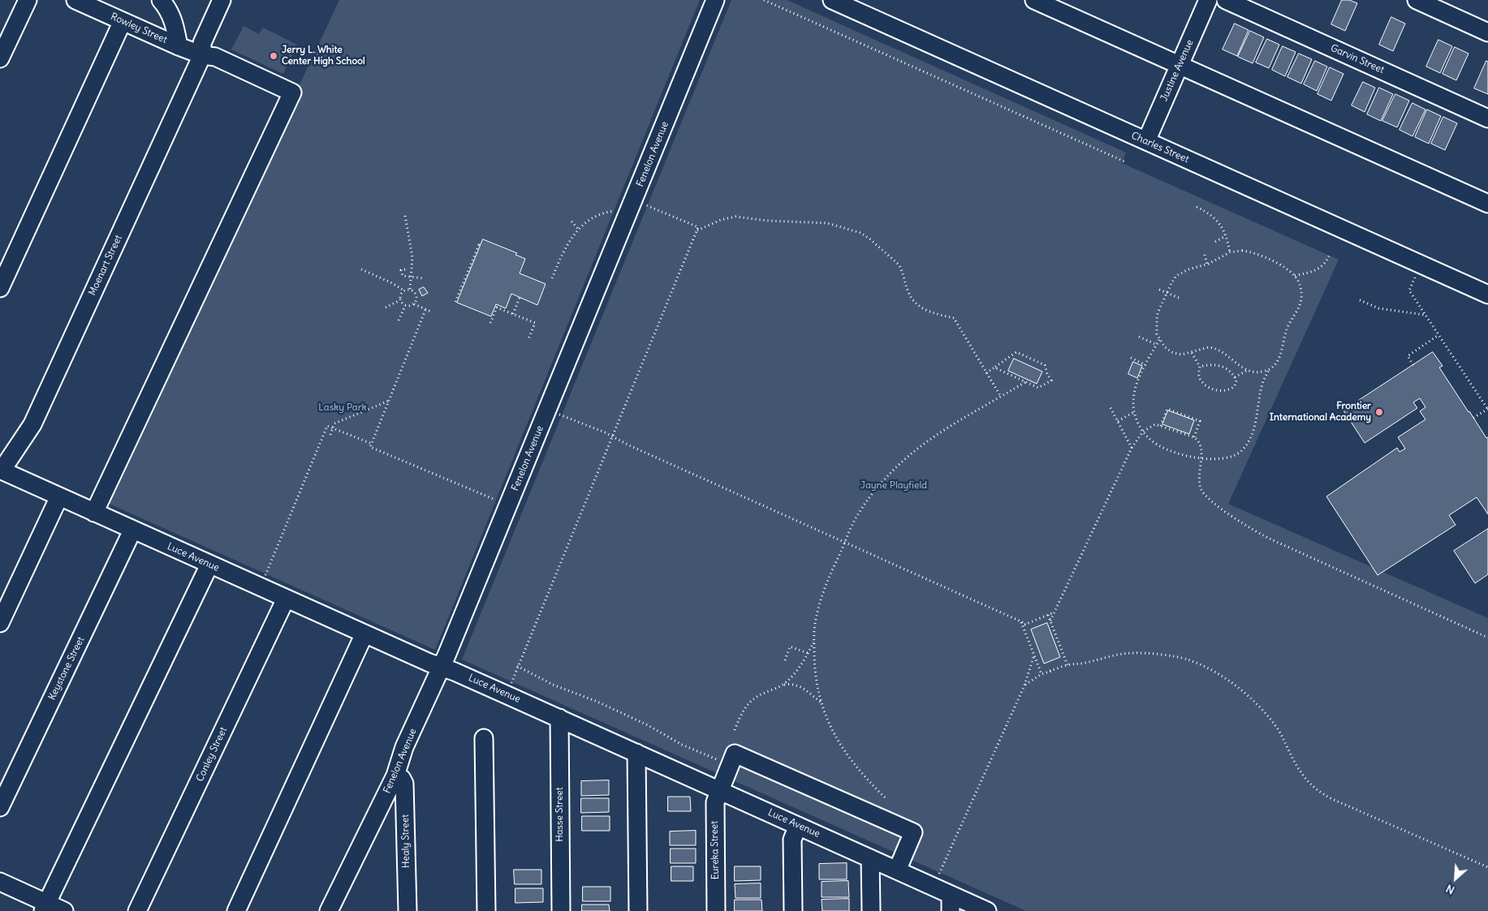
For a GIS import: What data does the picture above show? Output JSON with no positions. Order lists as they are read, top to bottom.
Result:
{
  "streets": {
    "street": [
      "Rowley Street",
      "Garvin Street",
      "Justine Avenue",
      "Charles Street",
      "Fenelon Avenue",
      "Moenart Street",
      "Luce Avenue",
      "Keystone Street",
      "Conley Street",
      "Hasse Street",
      "Healy Street",
      "Eureka Street"
    ]
  },
  "crossings": [
    ["Rowley Street", "Moenart Street"],
    ["Rowley Street", "Luce Avenue"],
    ["Justine Avenue", "Charles Street"],
    ["Fenelon Avenue", "Luce Avenue"],
    ["Fenelon Avenue", "Healy Street"],
    ["Moenart Street", "Luce Avenue"],
    ["Luce Avenue", "Keystone Street"],
    ["Luce Avenue", "Conley Street"],
    ["Luce Avenue", "Hasse Street"],
    ["Luce Avenue", "Eureka Street"]
  ],
  "parks": ["Lasky Park", "Jayne Playfield"],
  "places": ["Jerry L. White Center High School", "Frontier International Academy"],
  "north": "bottom left"
}
